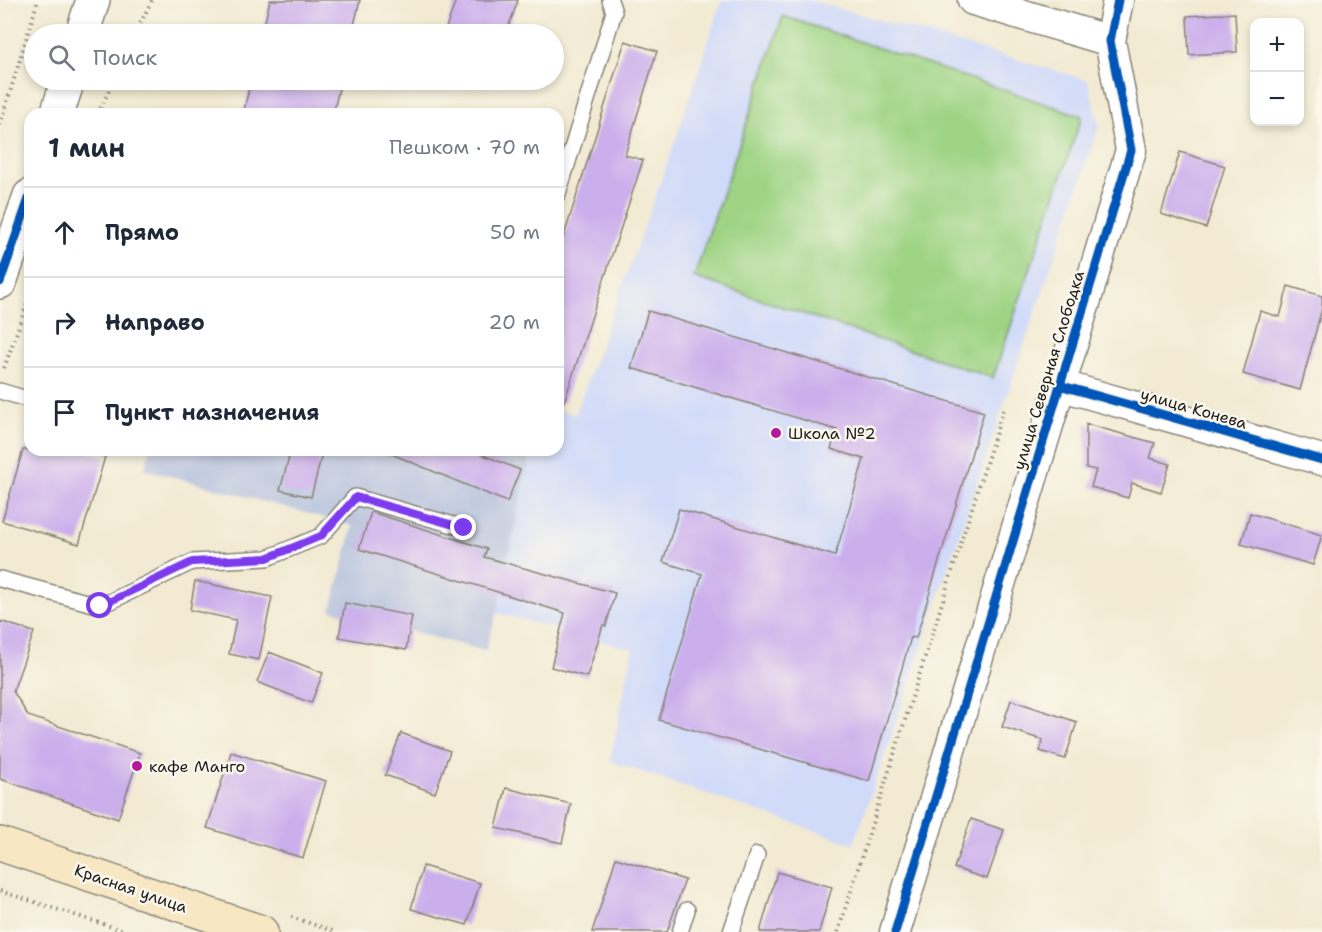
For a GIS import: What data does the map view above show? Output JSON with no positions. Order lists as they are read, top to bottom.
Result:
{
  "streets": {
    "main road": ["Красная улица"],
    "street": ["улица Северная Слободка", "улица Конева"]
  },
  "crossings": [
    ["улица Северная Слободка", "улица Конева"]
  ],
  "places": ["Школа №2", "кафе Манго"],
  "page": {
    "map_buttons": ["+", "−"],
    "search": "Поиск",
    "heading": ["1 мин", "Пешком · 70 m"],
    "list": [
      ["Прямо", "50 m"],
      ["Направо", "20 m"],
      "Пункт назначения"
    ]
  }
}
